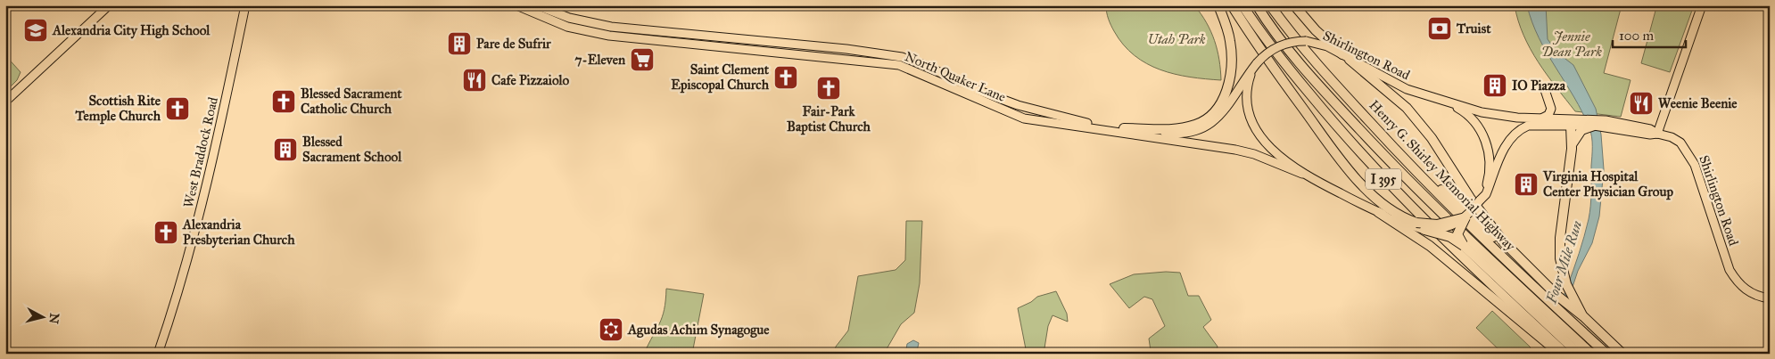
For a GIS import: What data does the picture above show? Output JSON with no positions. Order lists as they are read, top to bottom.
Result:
{
  "streets": {
    "highway": ["Henry G. Shirley Memorial Highway", "I 395"],
    "main road": ["Shirlington Road", "North Quaker Lane", "West Braddock Road"]
  },
  "crossings": [
    ["Shirlington Road", "North Quaker Lane"]
  ],
  "water": ["Four Mile Run"],
  "parks": ["Jennie Dean Park", "Utah Park"],
  "places": {
    "bank": ["Truist"],
    "school or university": ["Alexandria City High School"],
    "building": [
      "Pare de Sufrir",
      "IO Piazza",
      "Blessed Sacrament School",
      "Virginia Hospital Center Physician Group"
    ],
    "supermarket": ["7-Eleven"],
    "church": [
      "Saint Clement Episcopal Church",
      "Fair-Park Baptist Church",
      "Blessed Sacrament Catholic Church",
      "Scottish Rite Temple Church",
      "Alexandria Presbyterian Church"
    ],
    "restaurant": ["Cafe Pizzaiolo", "Weenie Beenie"],
    "synagogue": ["Agudas Achim Synagogue"]
  },
  "scale_bar": "100 m",
  "north": "right"
}
